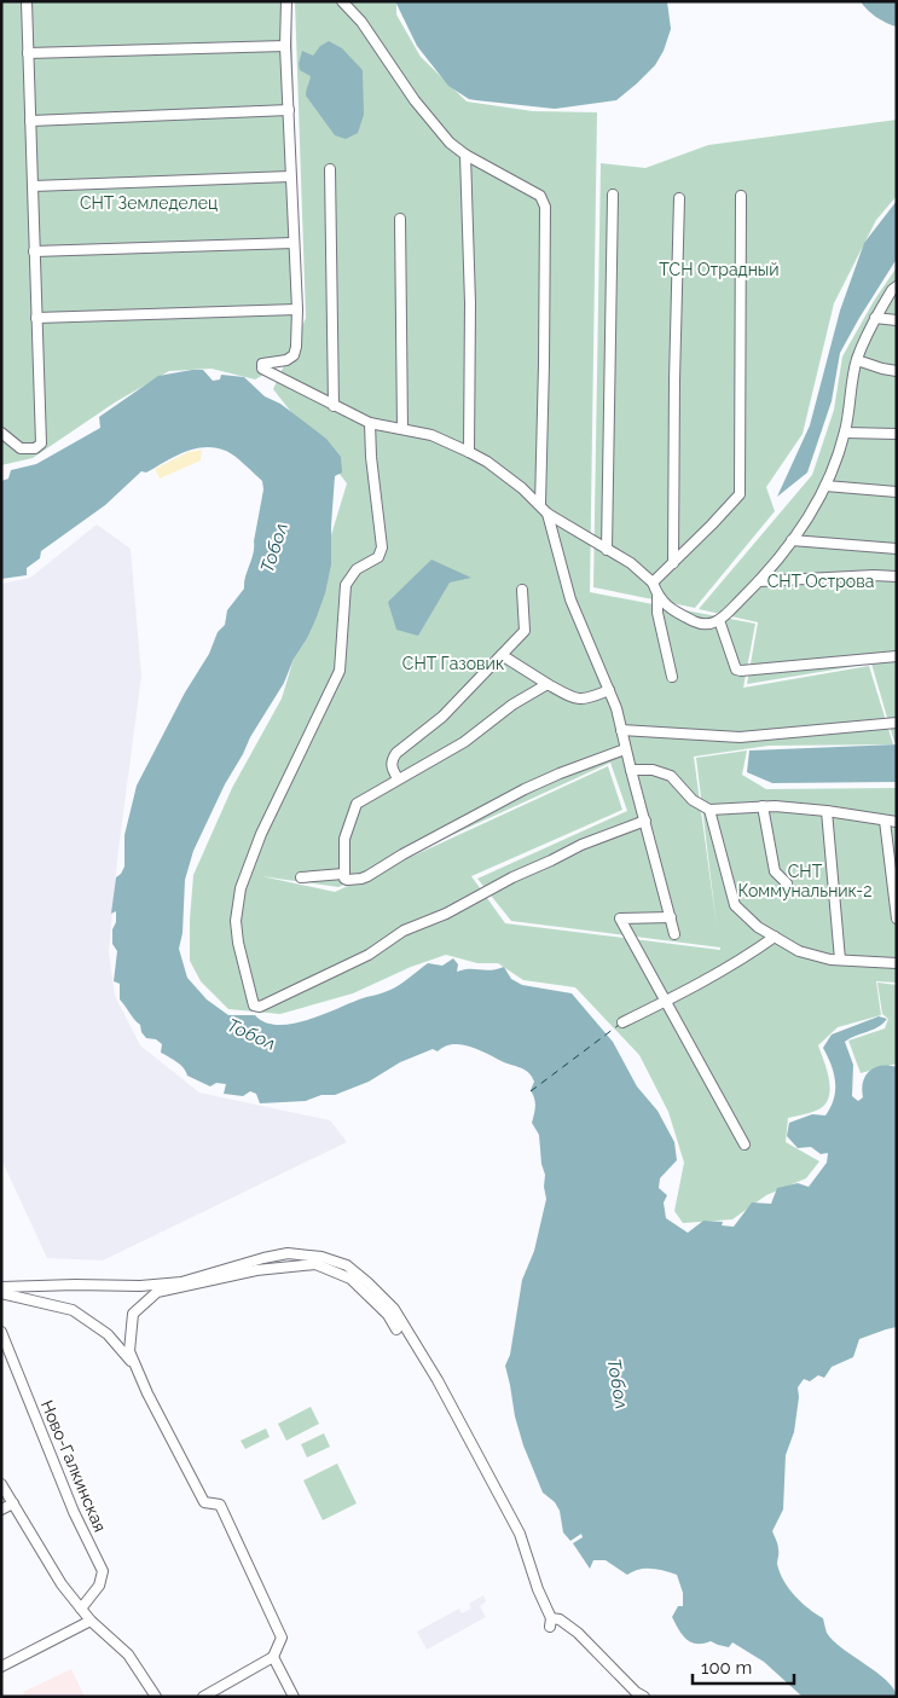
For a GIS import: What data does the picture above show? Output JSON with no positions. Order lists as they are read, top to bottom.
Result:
{
  "streets": {
    "street": ["Ново-Галкинская"]
  },
  "water": ["Тобол"],
  "parks": [
    "СНТ Земледелец",
    "ТСН Отрадный",
    "СНТ Острова",
    "СНТ Газовик",
    "СНТ Коммунальник-2"
  ],
  "scale_bar": "100 m"
}
